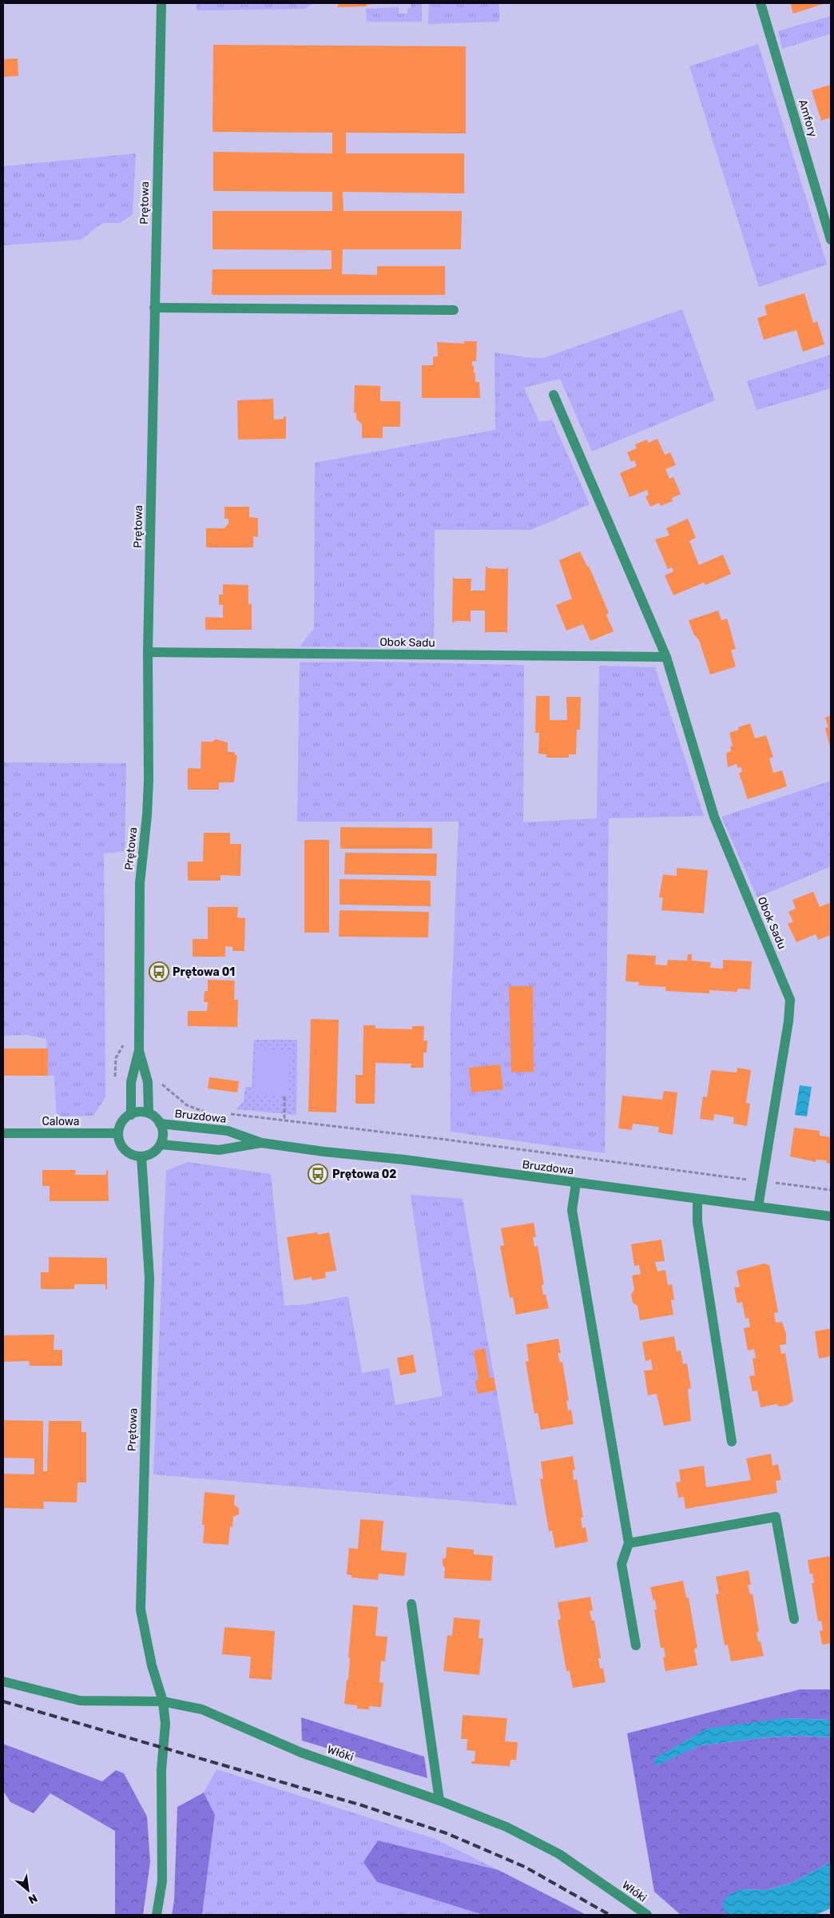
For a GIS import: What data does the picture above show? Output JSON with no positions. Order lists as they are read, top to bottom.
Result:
{
  "streets": {
    "street": [
      "Amfory",
      "Prętowa",
      "Obok Sadu",
      "Bruzdowa",
      "Calowa",
      "Włóki"
    ]
  },
  "crossings": [
    ["Prętowa", "Obok Sadu"],
    ["Prętowa", "Bruzdowa"],
    ["Prętowa", "Calowa"],
    ["Prętowa", "Włóki"],
    ["Obok Sadu", "Bruzdowa"],
    ["Bruzdowa", "Calowa"]
  ],
  "places": {
    "bus stop": ["Prętowa 01", "Prętowa 02"]
  },
  "north": "bottom right"
}
